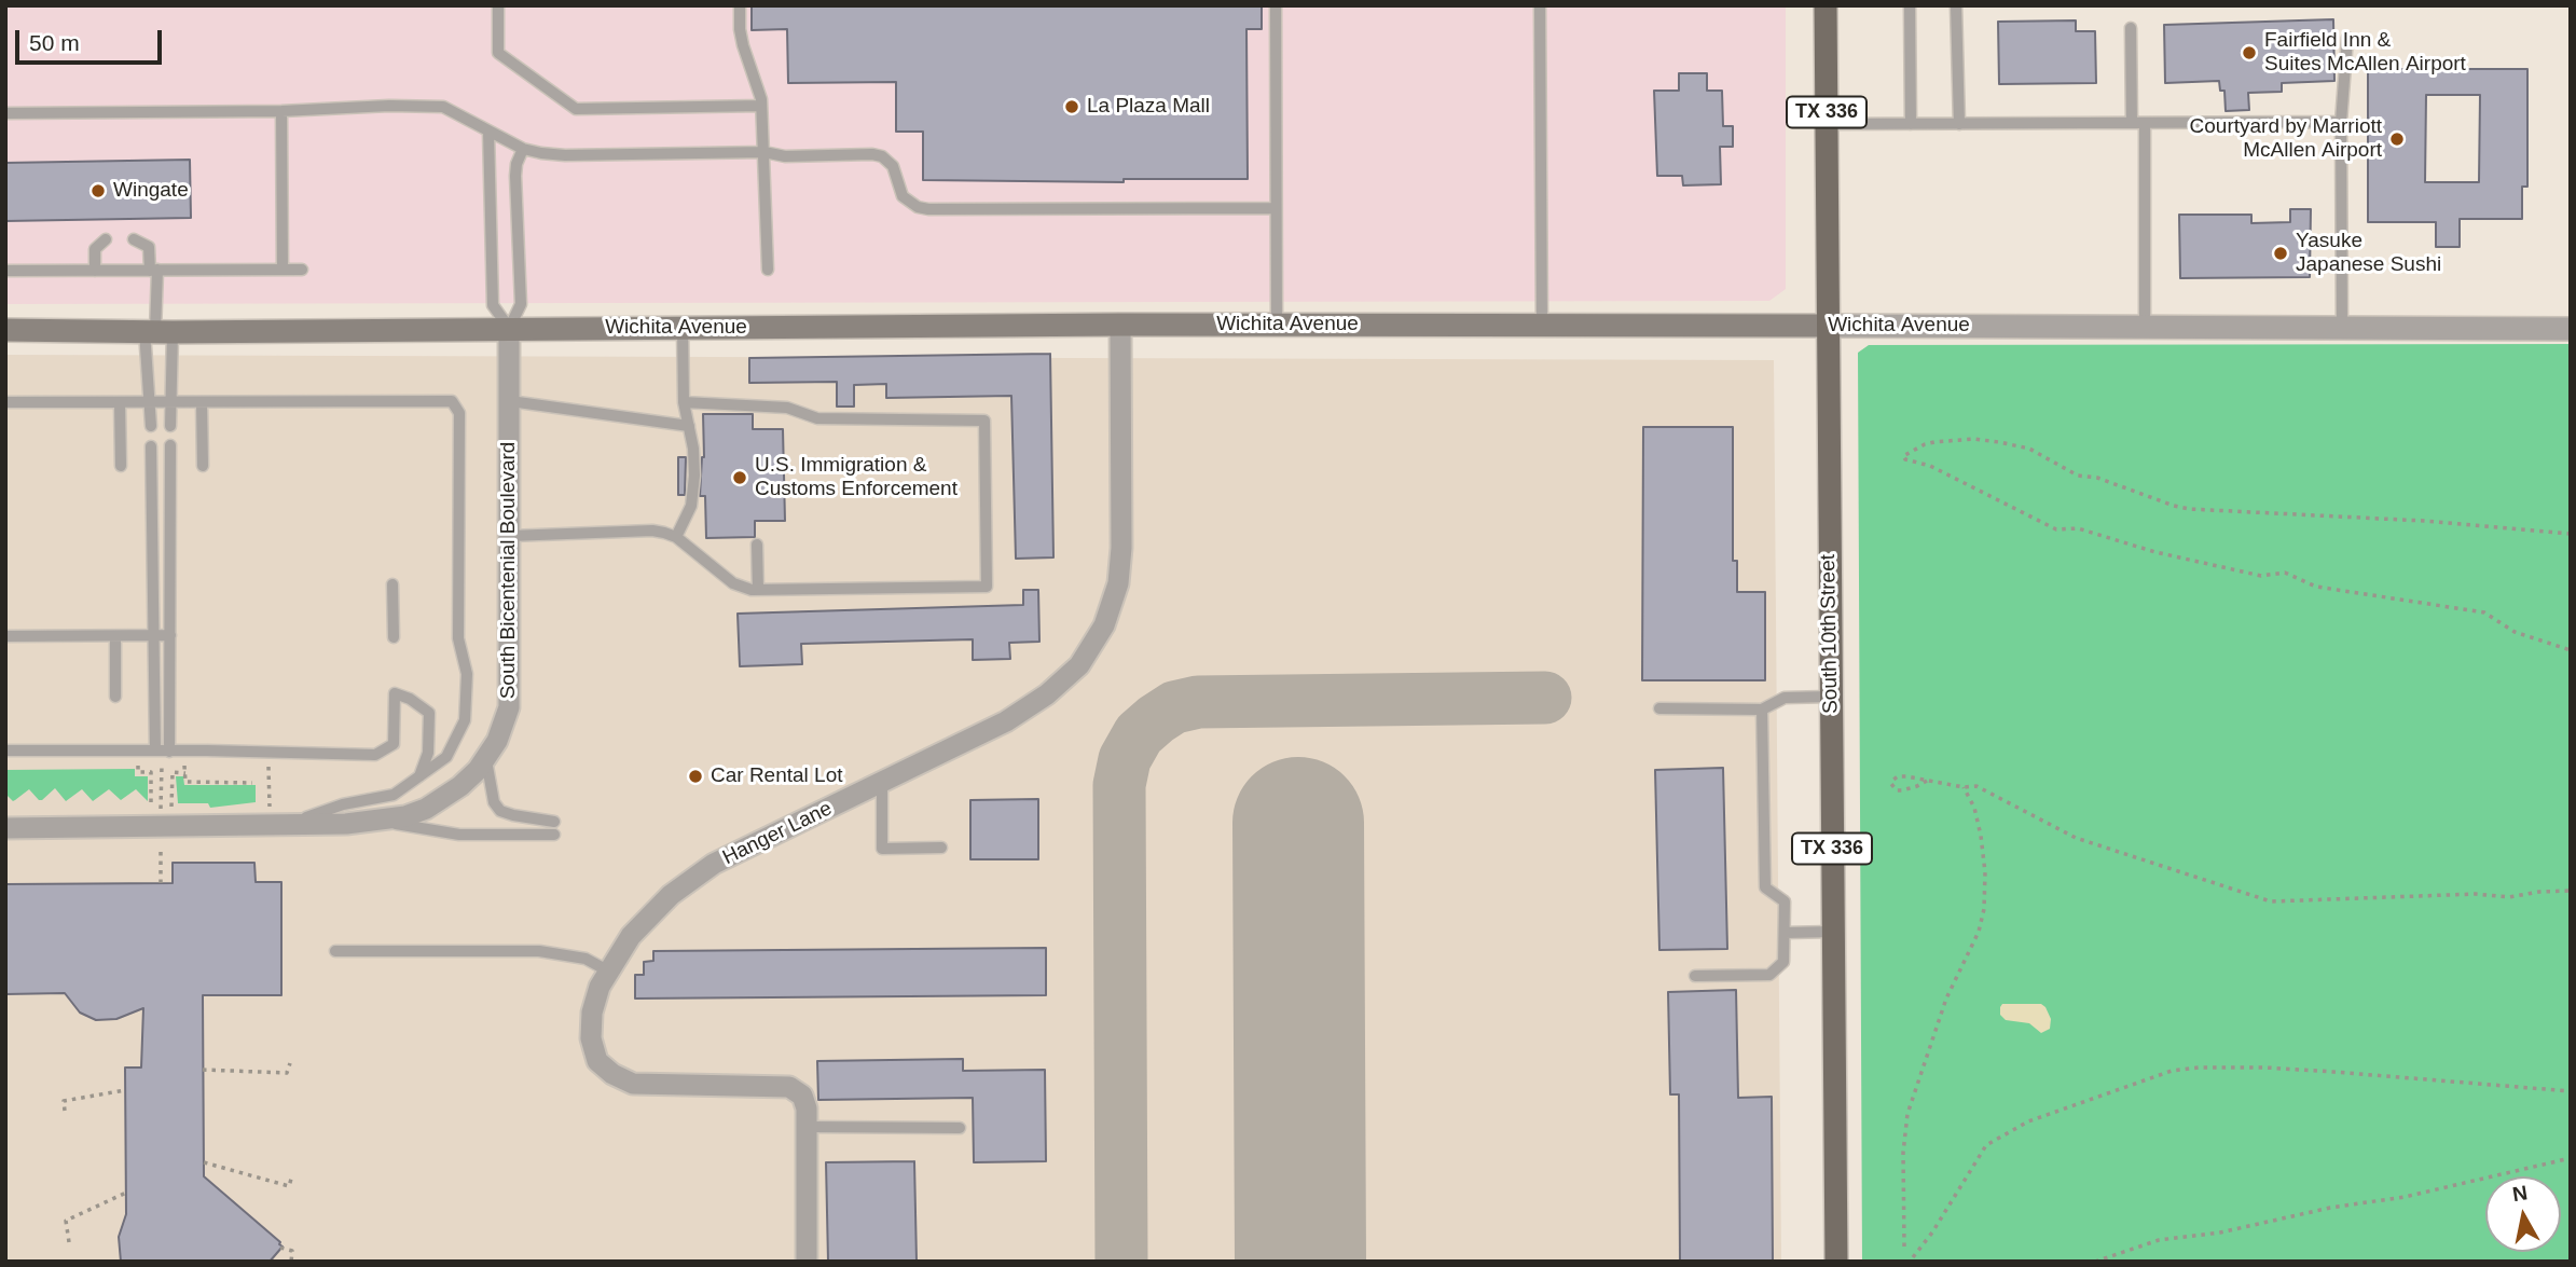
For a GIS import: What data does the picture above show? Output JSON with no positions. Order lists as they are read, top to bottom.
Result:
{
  "streets": {
    "main road": ["TX 336", "Wichita Avenue", "South 10th Street"],
    "street": ["South Bicentenial Boulevard", "Hanger Lane"]
  },
  "crossings": [
    ["Wichita Avenue", "South Bicentenial Boulevard"],
    ["Wichita Avenue", "South 10th Street"],
    ["Wichita Avenue", "Hanger Lane"]
  ],
  "places": [
    "Fairfield Inn & Suites McAllen Airport",
    "La Plaza Mall",
    "Courtyard by Marriott McAllen Airport",
    "Wingate",
    "Yasuke Japanese Sushi",
    "U.S. Immigration & Customs Enforcement",
    "Car Rental Lot"
  ],
  "scale_bar": "50 m",
  "north": "top"
}
